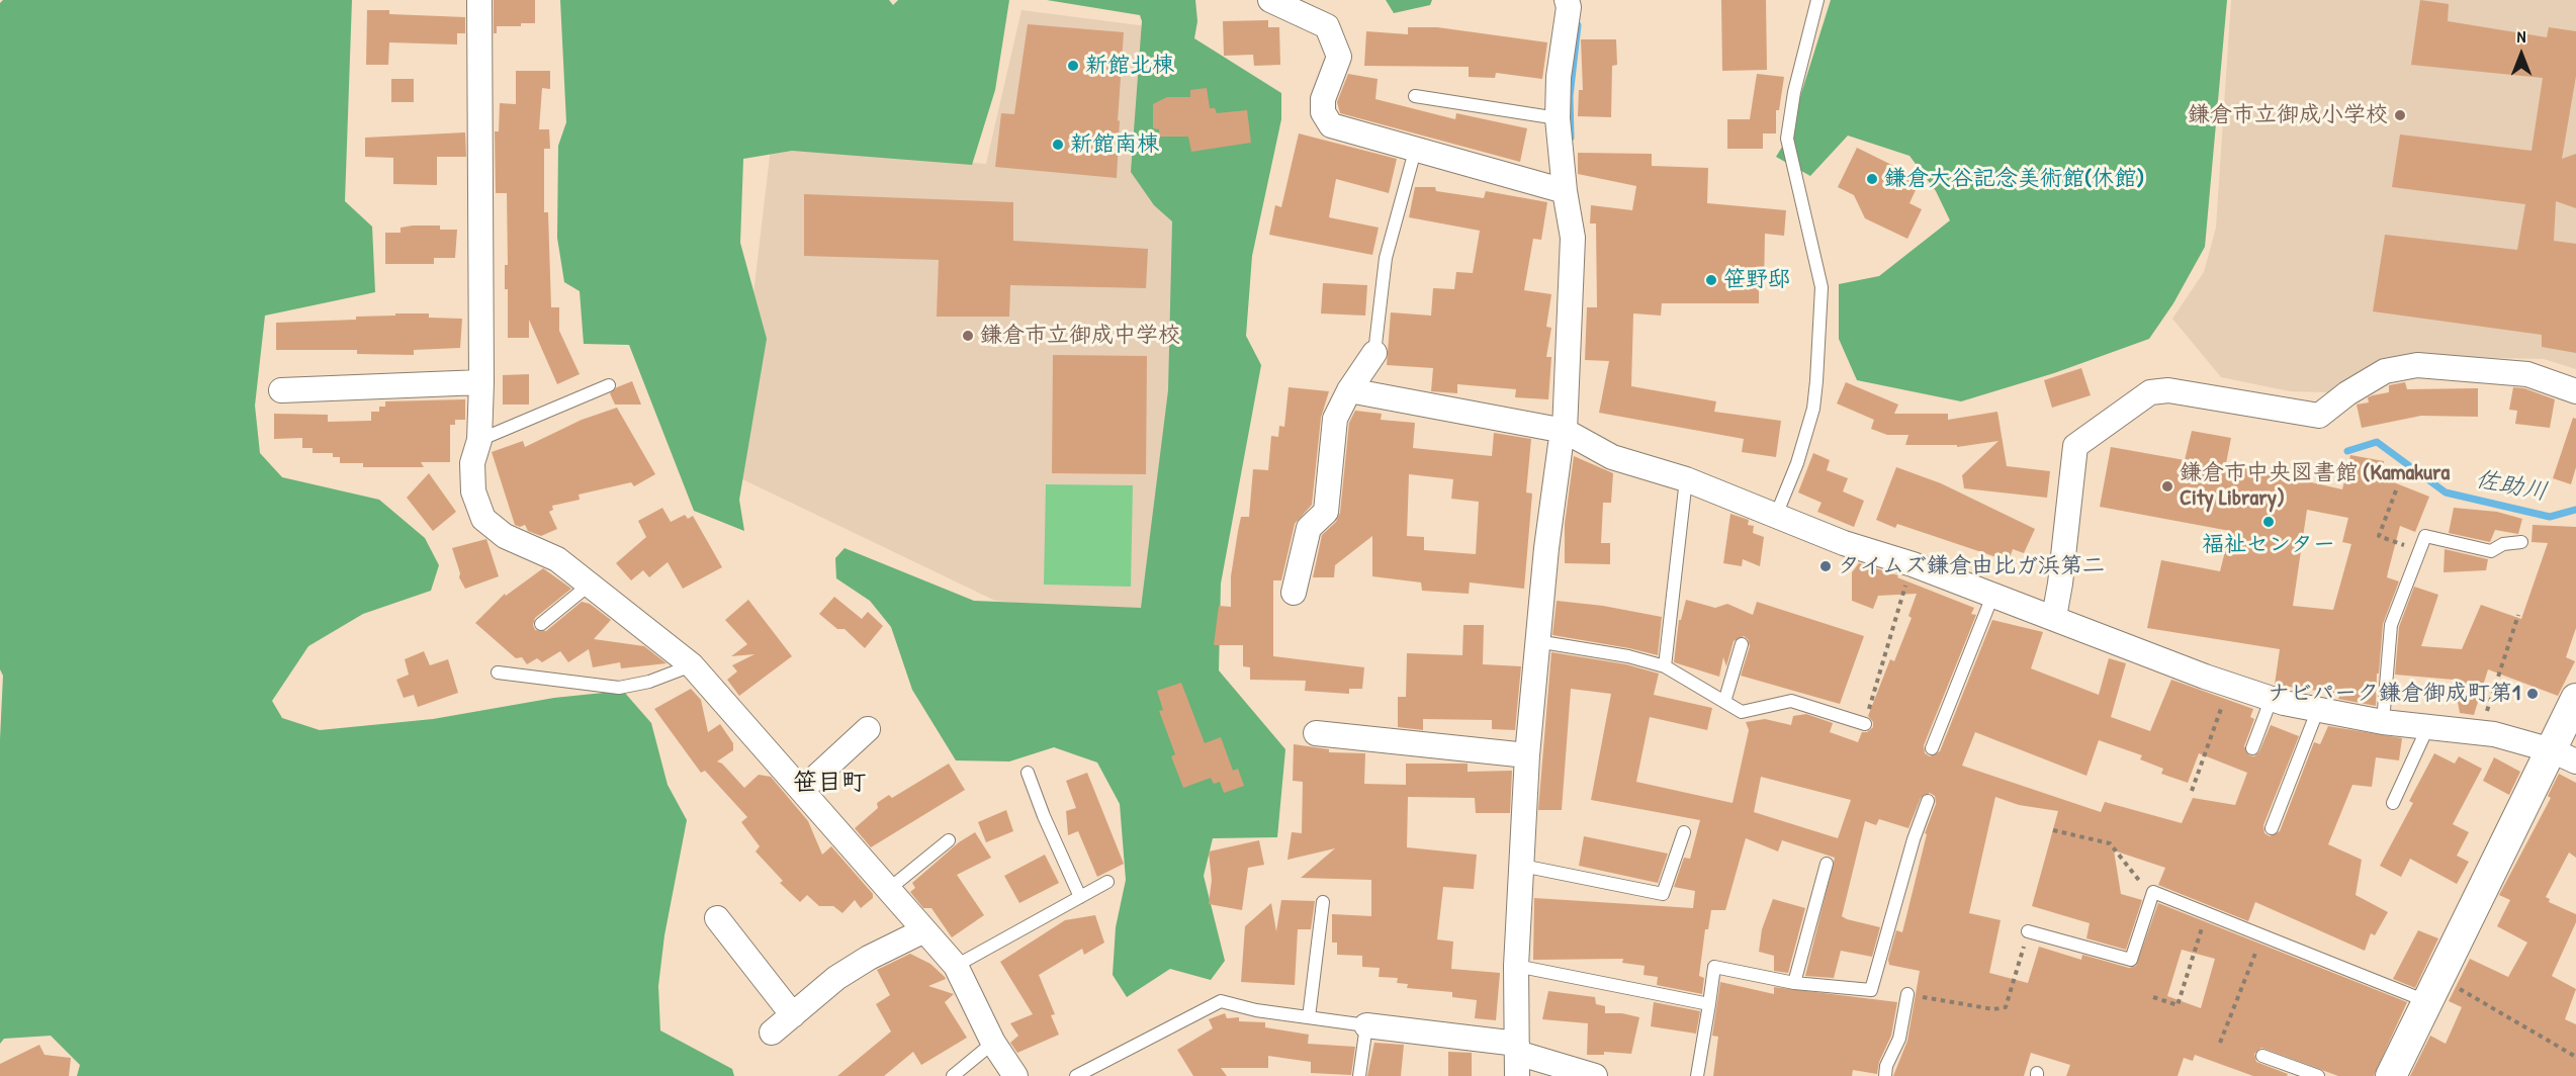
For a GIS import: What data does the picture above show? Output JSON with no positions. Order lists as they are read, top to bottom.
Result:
{
  "districts": ["笹目町"],
  "water": ["佐助川"],
  "places": [
    "新館北棟",
    "鎌倉市立御成小学校",
    "新館南棟",
    "鎌倉大谷記念美術館(休館)",
    "笹野邸",
    "鎌倉市立御成中学校",
    "鎌倉市中央図書館 (Kamakura City Library)",
    "福祉センター",
    "タイムズ鎌倉由比ガ浜第二",
    "ナビパーク鎌倉御成町第1"
  ],
  "north": "top"
}
